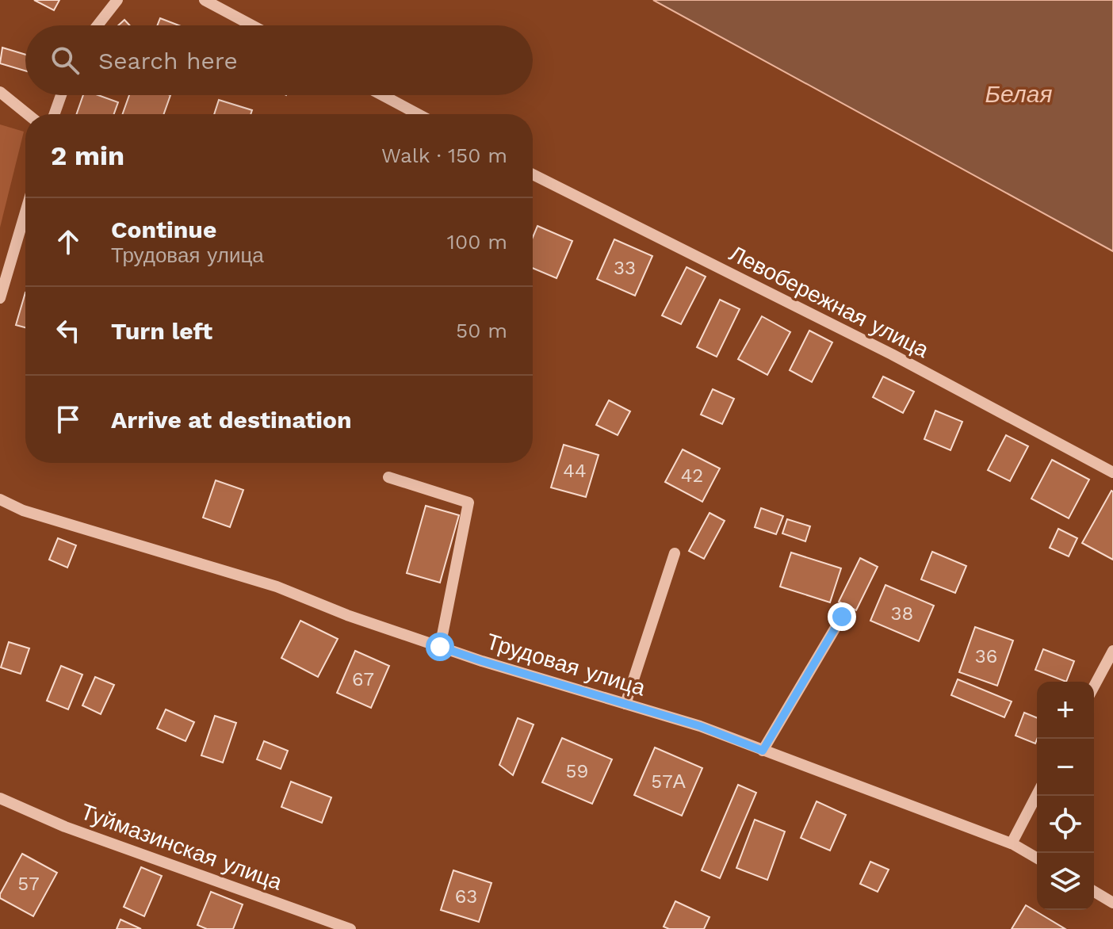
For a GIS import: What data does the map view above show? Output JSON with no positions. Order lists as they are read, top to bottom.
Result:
{
  "streets": {
    "street": ["Левобережная улица", "Трудовая улица", "Туймазинская улица"]
  },
  "water": ["Белая"],
  "house_numbers": [
    "33",
    "44",
    "42",
    "38",
    "36",
    "67",
    "59",
    "57А",
    "57",
    "63"
  ],
  "page": {
    "search": "Search here",
    "heading": ["2 min", "Walk · 150 m"],
    "list": [
      ["Continue", "Трудовая улица", "100 m"],
      ["Turn left", "50 m"],
      "Arrive at destination"
    ],
    "map_buttons": ["+", "−"]
  }
}
